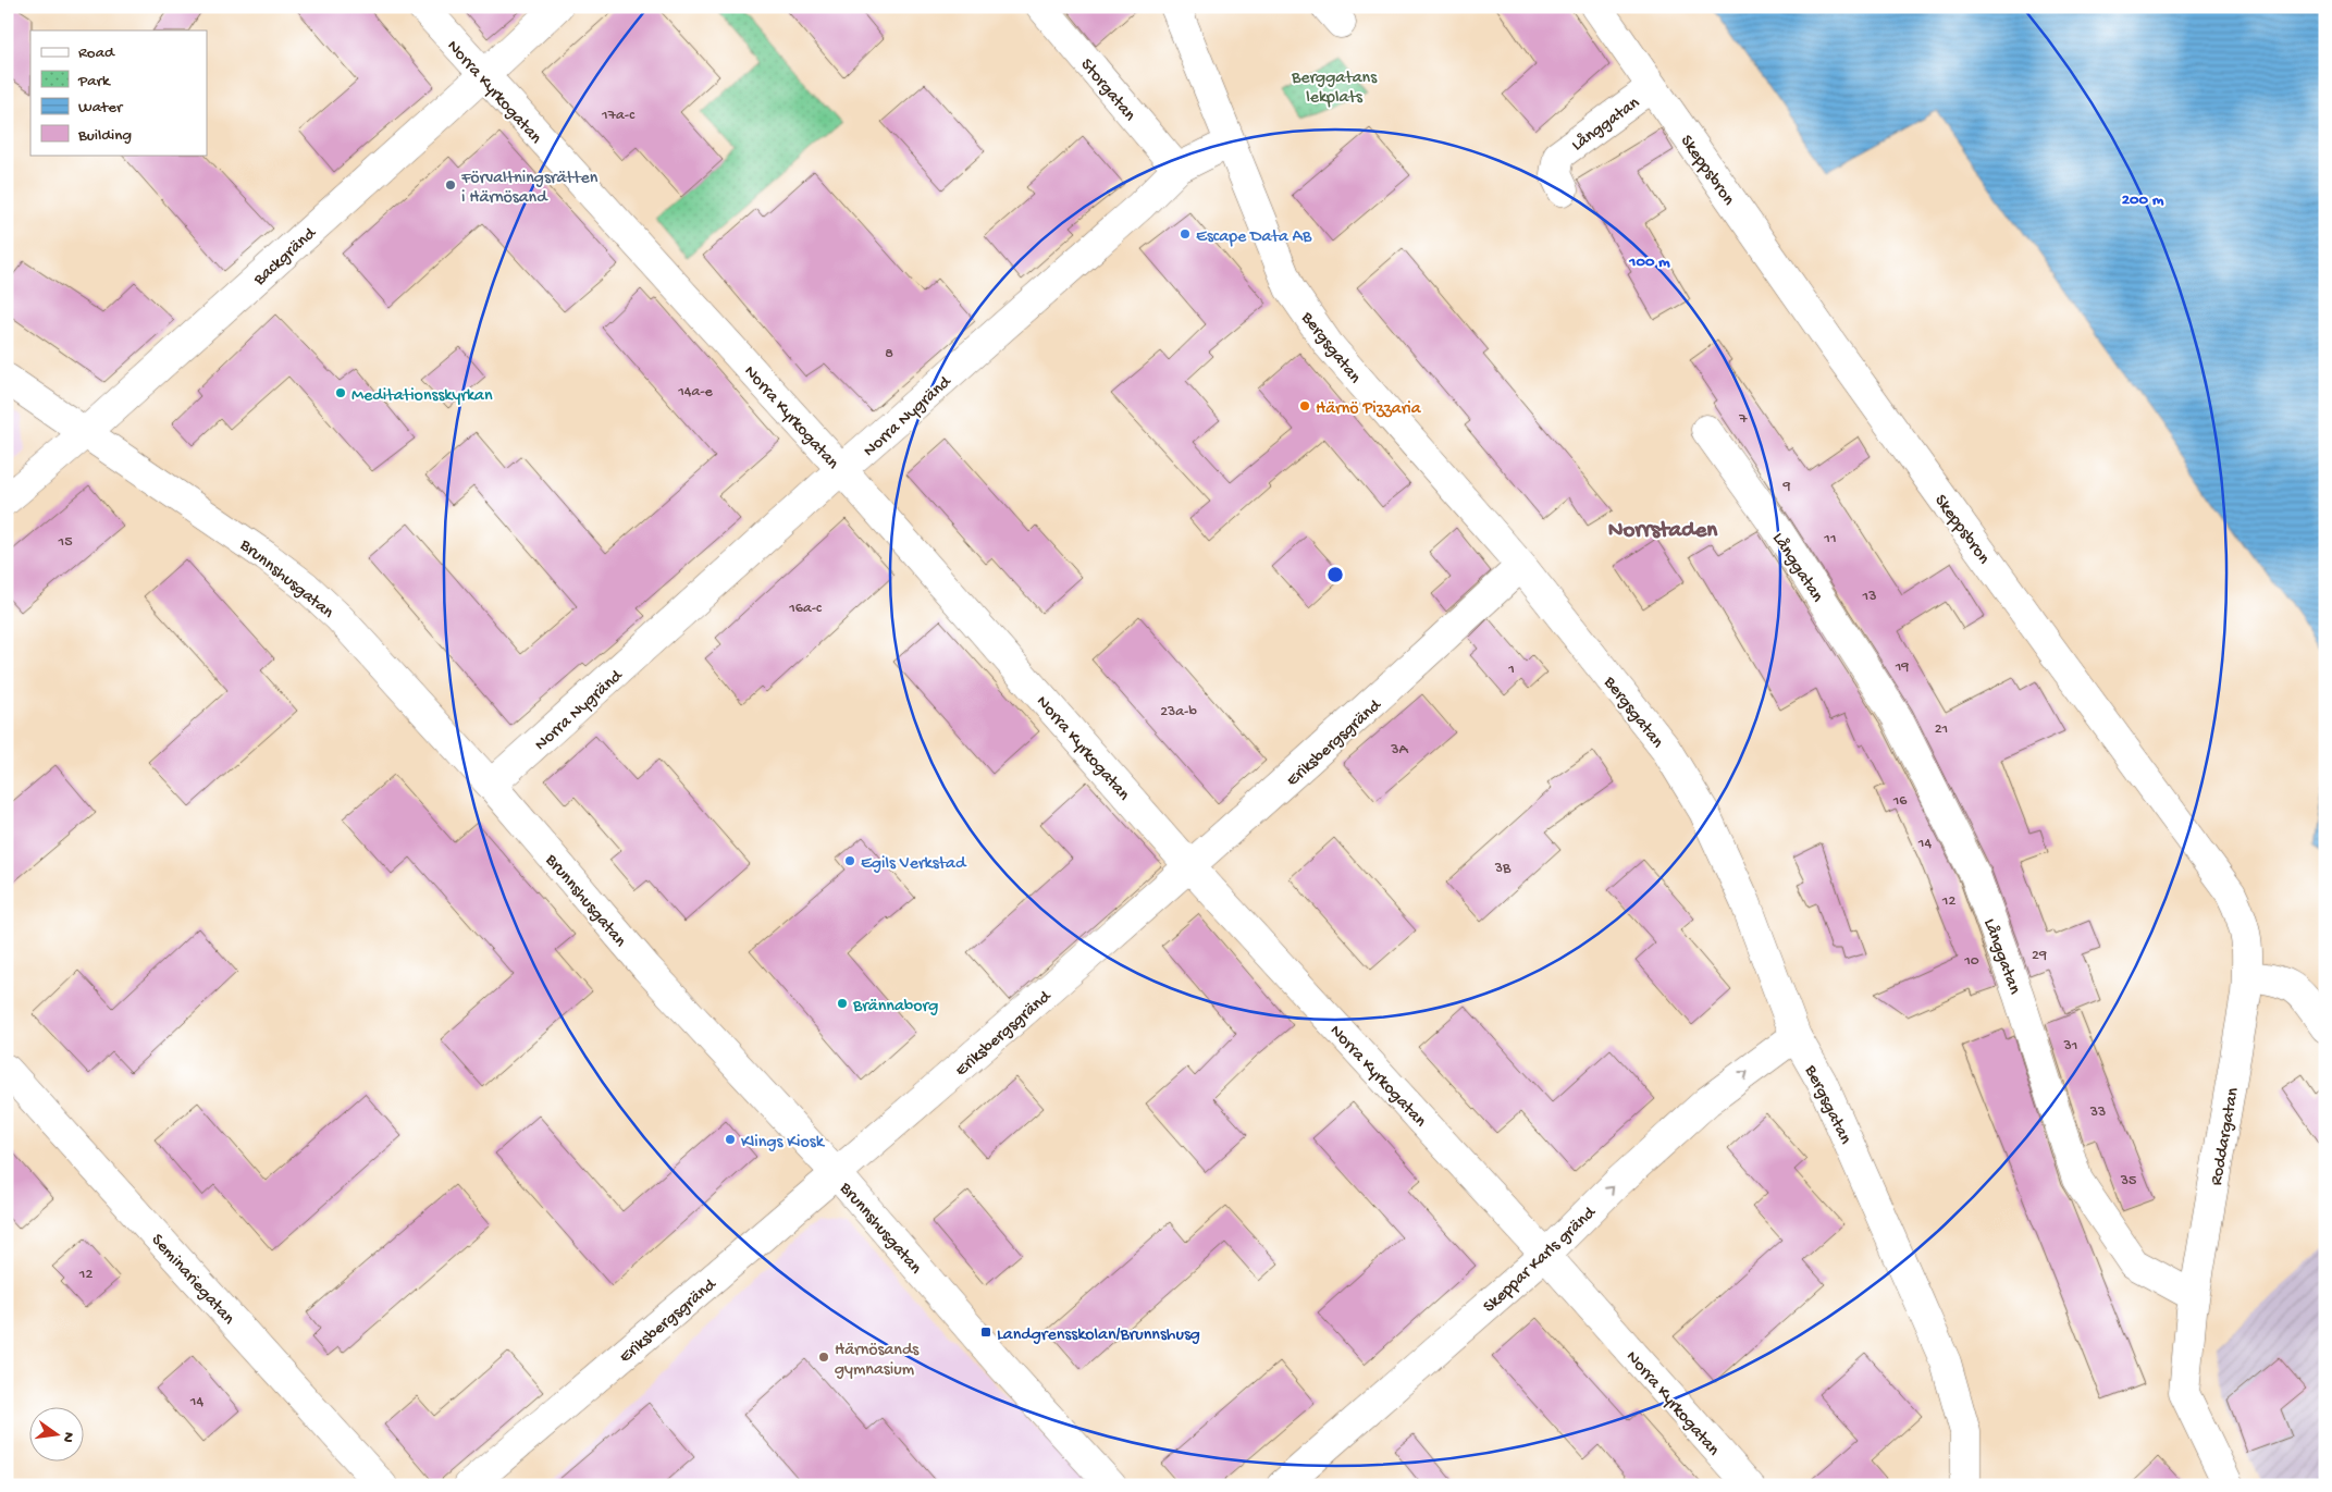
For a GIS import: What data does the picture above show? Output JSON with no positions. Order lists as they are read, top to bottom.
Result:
{
  "streets": {
    "street": [
      "Storgatan",
      "Norra Kyrkogatan",
      "Långgatan",
      "Skeppsbron",
      "Backgränd",
      "Bergsgatan",
      "Norra Nygränd",
      "Brunnshusgatan",
      "Eriksbergsgränd",
      "Roddargatan",
      "Skeppar Karls gränd",
      "Seminariegatan"
    ]
  },
  "crossings": [
    ["Storgatan", "Norra Nygränd"],
    ["Norra Kyrkogatan", "Backgränd"],
    ["Norra Kyrkogatan", "Norra Nygränd"],
    ["Norra Kyrkogatan", "Eriksbergsgränd"],
    ["Norra Kyrkogatan", "Skeppar Karls gränd"],
    ["Långgatan", "Skeppsbron"],
    ["Långgatan", "Roddargatan"],
    ["Skeppsbron", "Roddargatan"],
    ["Backgränd", "Brunnshusgatan"],
    ["Bergsgatan", "Norra Nygränd"],
    ["Bergsgatan", "Eriksbergsgränd"],
    ["Bergsgatan", "Skeppar Karls gränd"],
    ["Norra Nygränd", "Brunnshusgatan"],
    ["Brunnshusgatan", "Eriksbergsgränd"]
  ],
  "one_way": ["Skeppar Karls gränd"],
  "districts": ["Norrstaden"],
  "parks": ["Berggatans lekplats"],
  "places": {
    "other": [
      "Förvaltningsrätten i Härnösand",
      "Escape Data AB",
      "Meditationsskyrkan",
      "Härnö Pizzaria",
      "Egils Verkstad",
      "Brännaborg",
      "Klings Kiosk",
      "Härnösands gymnasium"
    ],
    "transit": ["Landgrensskolan/Brunnshusg"]
  },
  "house_numbers": [
    "17a-c",
    "8",
    "14a-e",
    "7",
    "9",
    "11",
    "15",
    "13",
    "16a-c",
    "19",
    "1",
    "23a-b",
    "21",
    "3A",
    "16",
    "14",
    "3B",
    "12",
    "29",
    "10",
    "31",
    "33",
    "35",
    "12",
    "14"
  ],
  "legend": [
    "Road",
    "Park",
    "Water",
    "Building"
  ],
  "north": "right",
  "rings": ["200 m", "100 m"]
}
